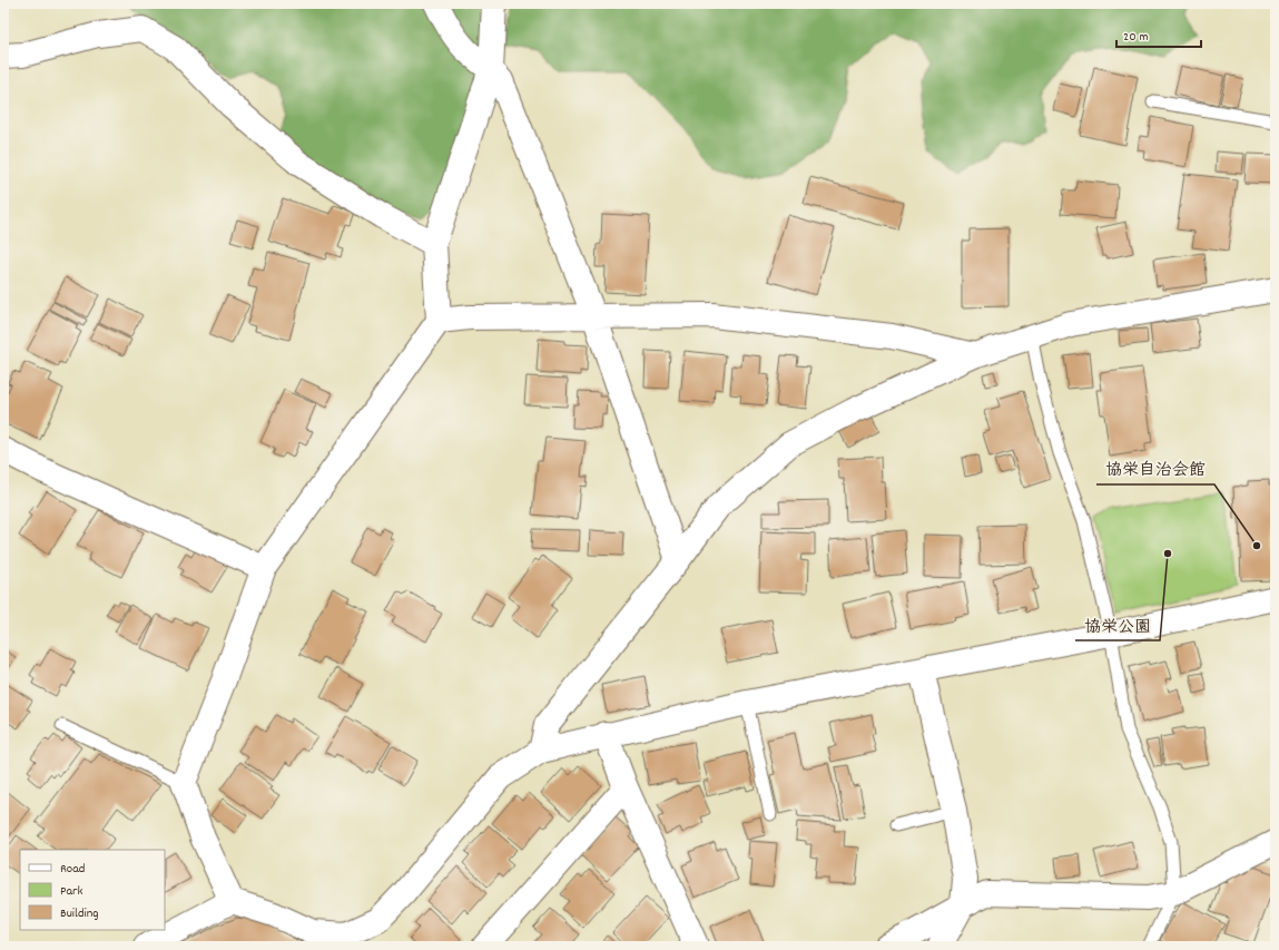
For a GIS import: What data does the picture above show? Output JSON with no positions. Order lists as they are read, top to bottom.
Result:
{
  "places": ["協栄自治会館", "協栄公園"],
  "legend": ["Road", "Park", "Building"],
  "scale_bar": "20 m"
}
